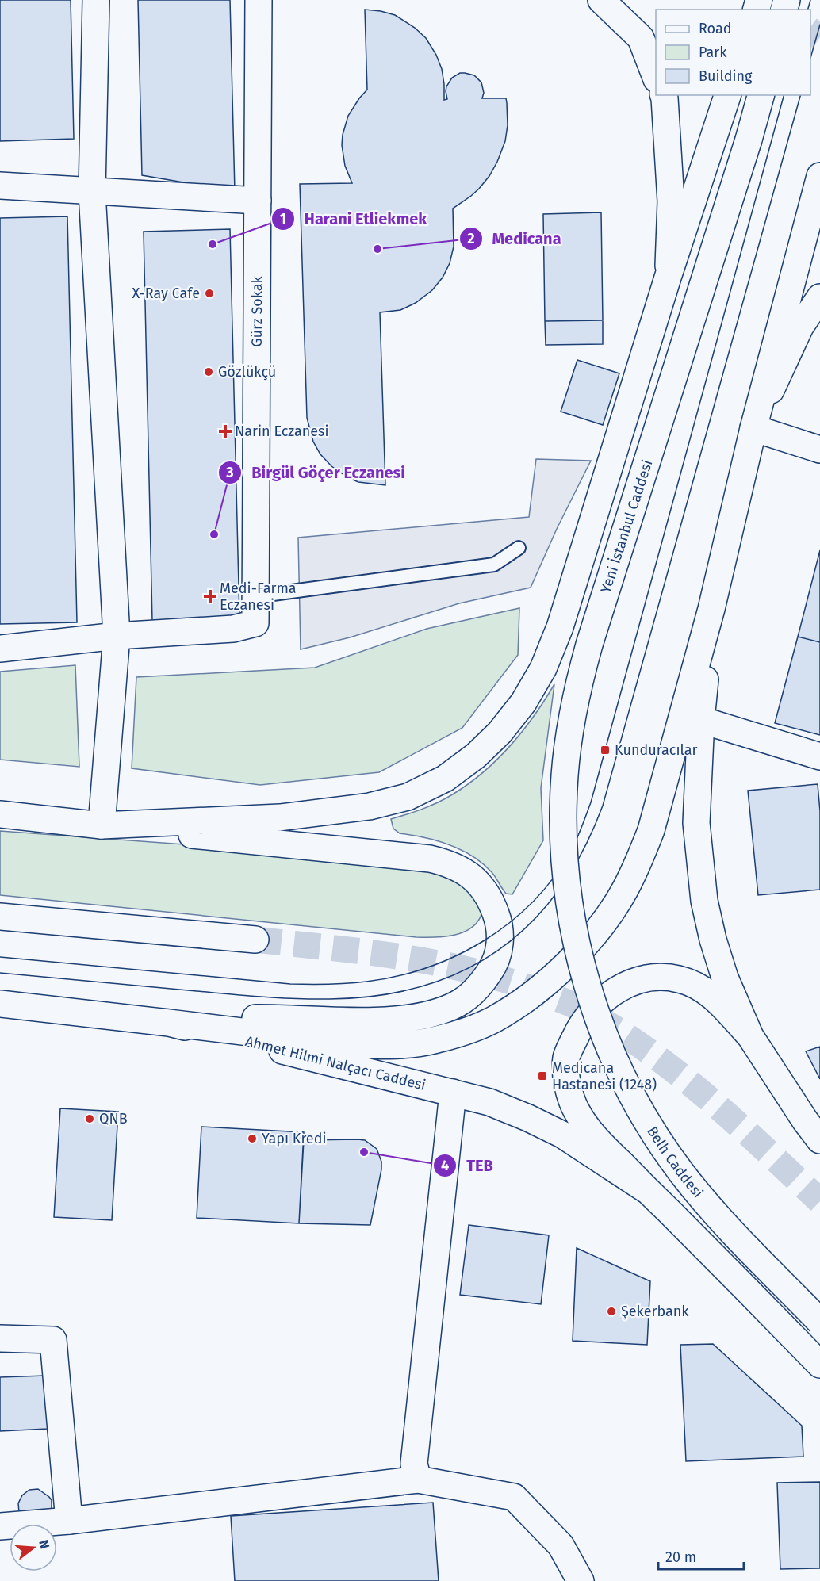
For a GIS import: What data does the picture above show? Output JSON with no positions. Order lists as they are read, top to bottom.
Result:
{
  "streets": {
    "main road": [
      "Gürz Sokak",
      "Yeni İstanbul Caddesi",
      "Ahmet Hilmi Nalçacı Caddesi",
      "Belh Caddesi"
    ]
  },
  "crossings": [
    ["Yeni İstanbul Caddesi", "Belh Caddesi"]
  ],
  "places": {
    "other": [
      "Harani Etliekmek",
      "Medicana",
      "X-Ray Cafe",
      "Gözlükçü",
      "Birgül Göçer Eczanesi",
      "QNB",
      "Yapı Kredi",
      "TEB",
      "Şekerbank"
    ],
    "health": ["Narin Eczanesi", "Medi-Farma Eczanesi"],
    "transit": ["Kunduracılar", "Medicana Hastanesi (1248)"]
  },
  "legend": ["Road", "Park", "Building"],
  "scale_bar": "20 m",
  "north": "right"
}
